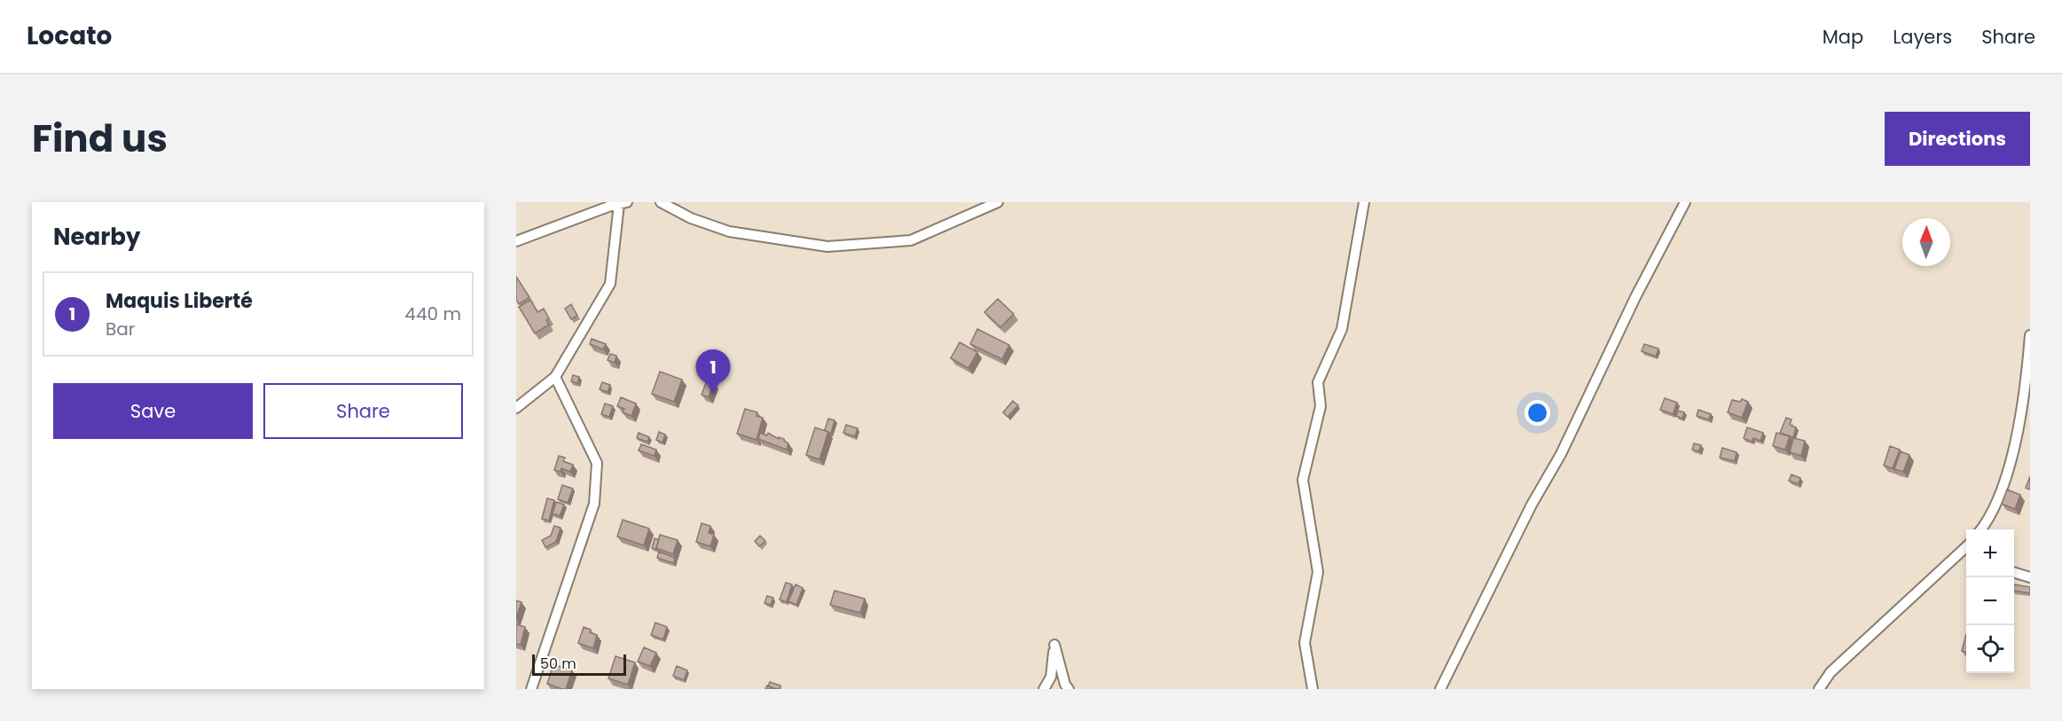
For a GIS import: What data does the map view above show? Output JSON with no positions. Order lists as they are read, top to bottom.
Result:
{
  "scale_bar": "50 m",
  "north": "top",
  "page": {
    "header": "Locato",
    "nav": ["Map", "Layers", "Share"],
    "title": "Find us",
    "buttons": [
      "Directions",
      ["Save", "Share"]
    ],
    "heading": "Nearby",
    "list": [
      {
        "mark": "1",
        "name": "Maquis Liberté",
        "note": "Bar",
        "value": "440 m"
      }
    ],
    "pins": "1",
    "map_buttons": ["+", "−"],
    "scale": "50 m"
  }
}
